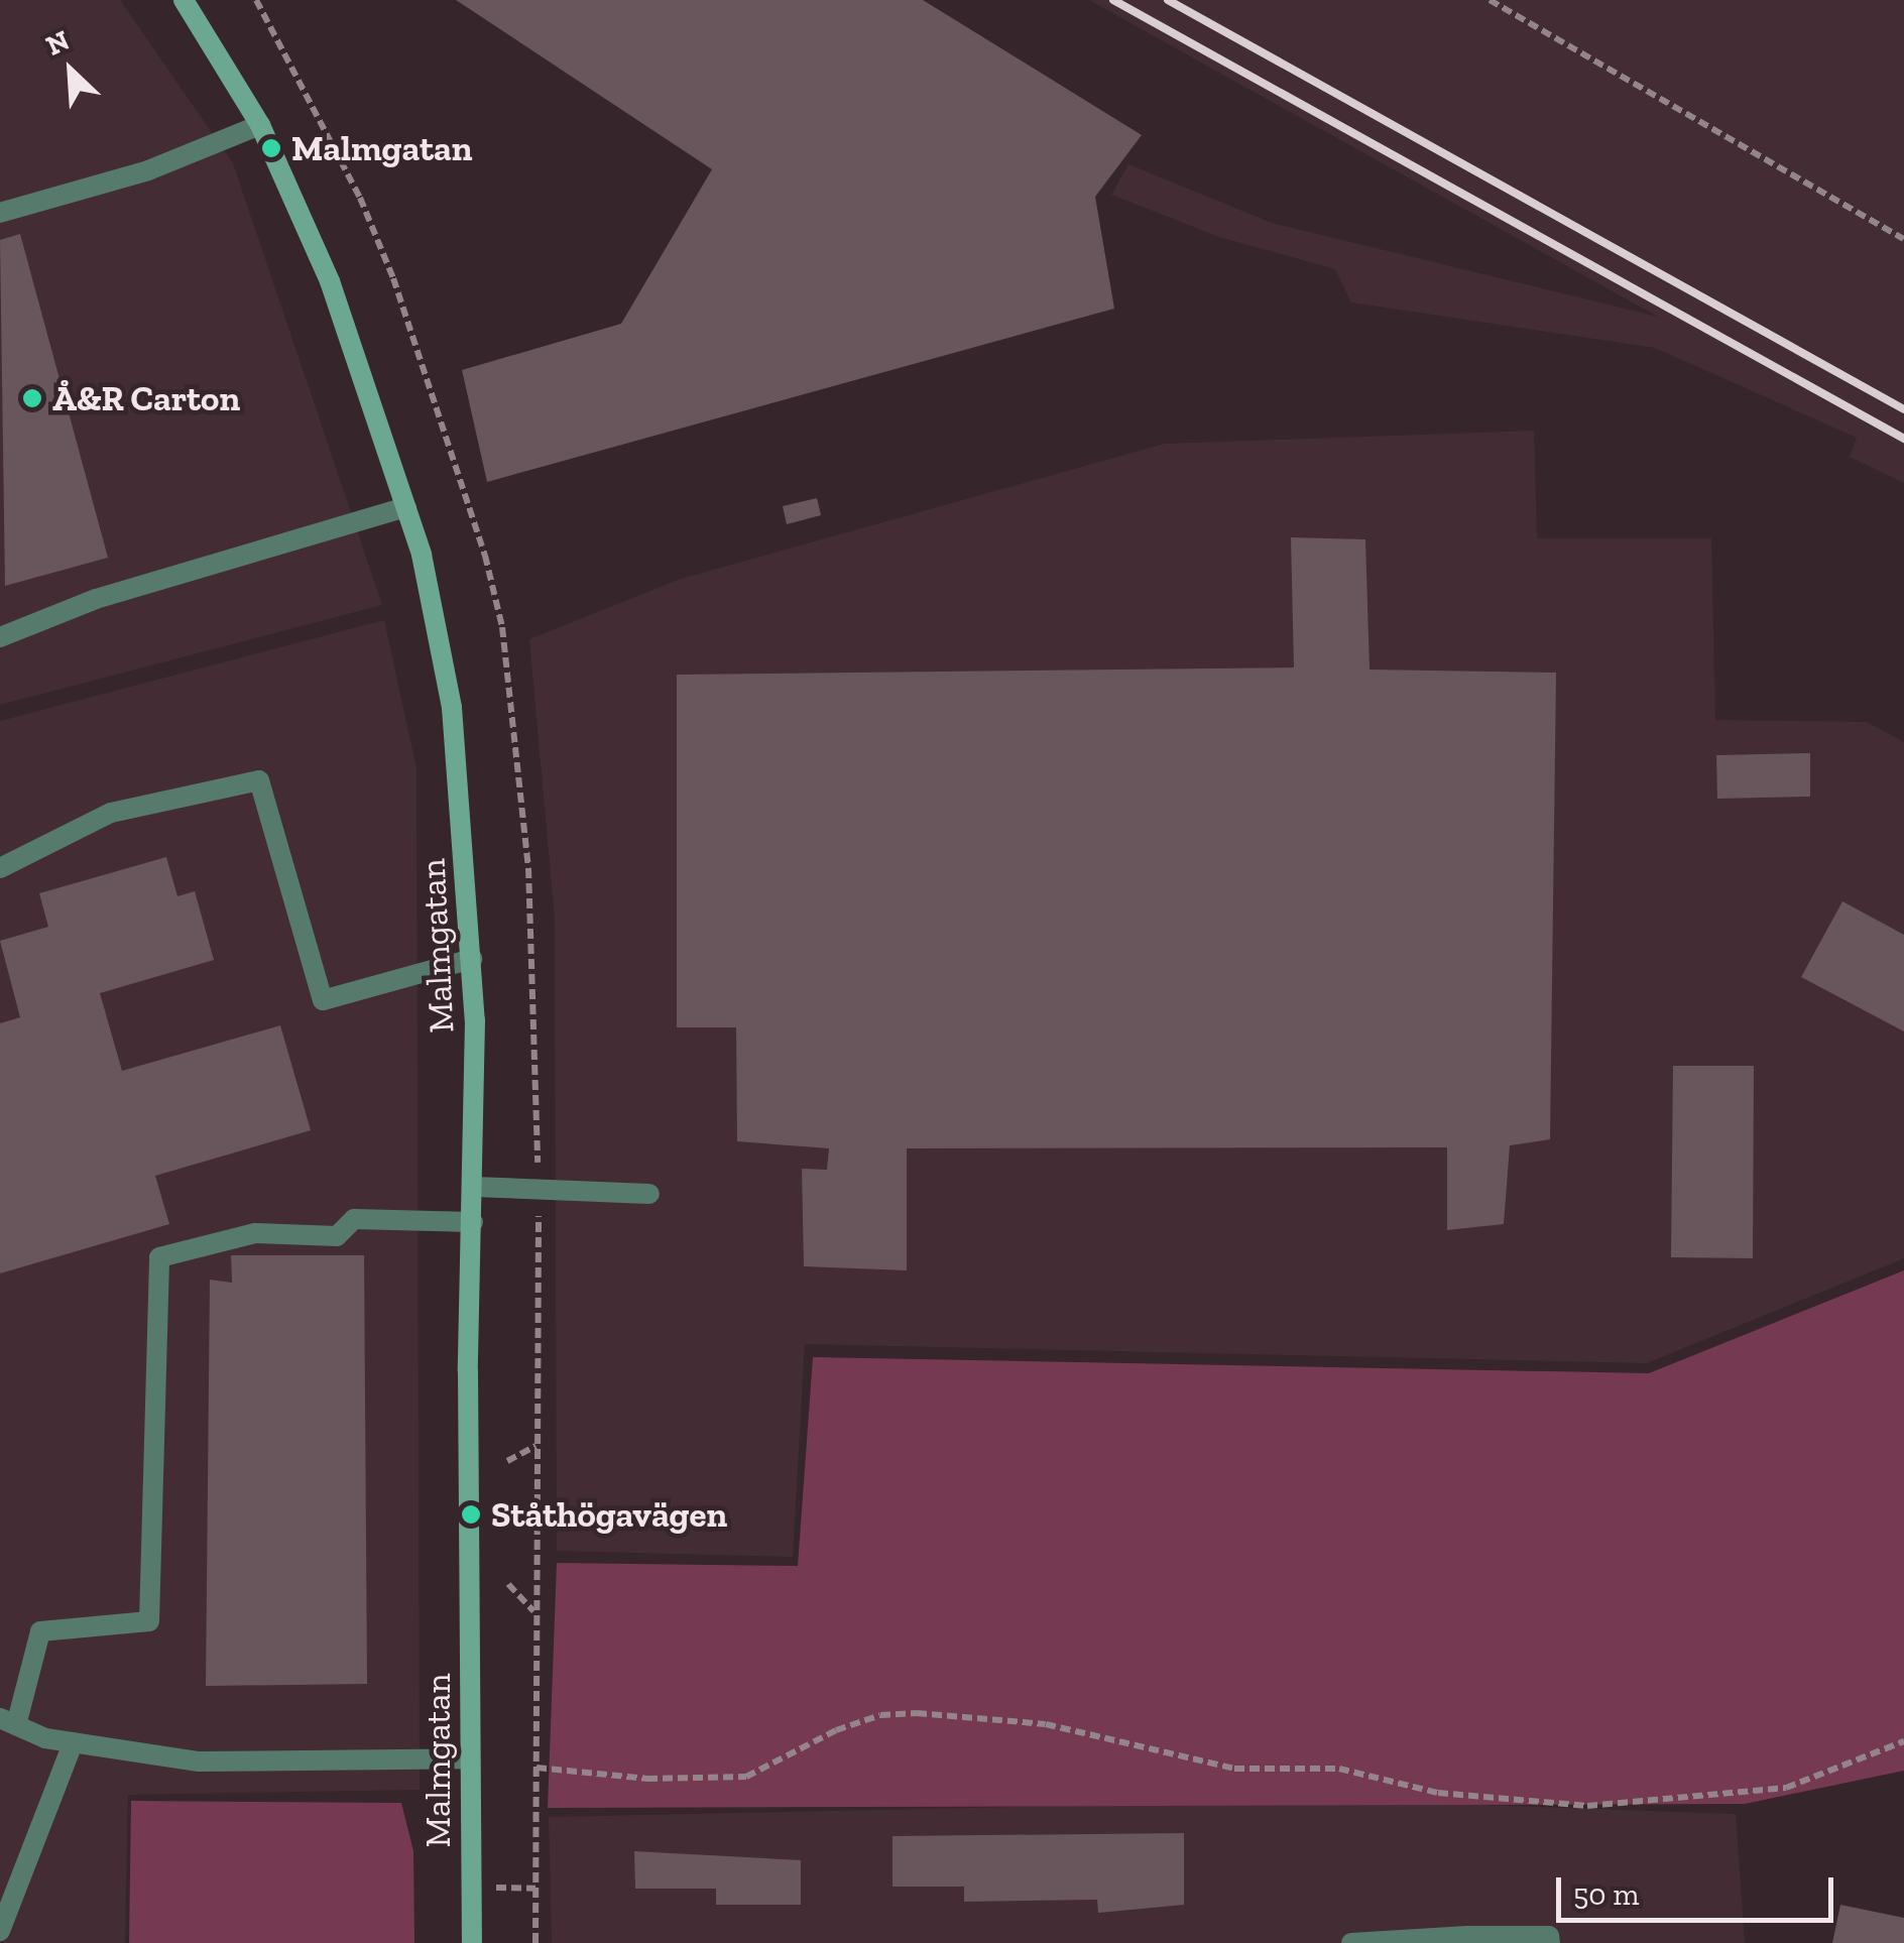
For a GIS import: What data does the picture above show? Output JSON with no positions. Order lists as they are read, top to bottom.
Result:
{
  "streets": {
    "street": ["Malmgatan"]
  },
  "places": ["Malmgatan", "Å&R Carton", "Ståthögavägen"],
  "scale_bar": "50 m",
  "north": "top left"
}
